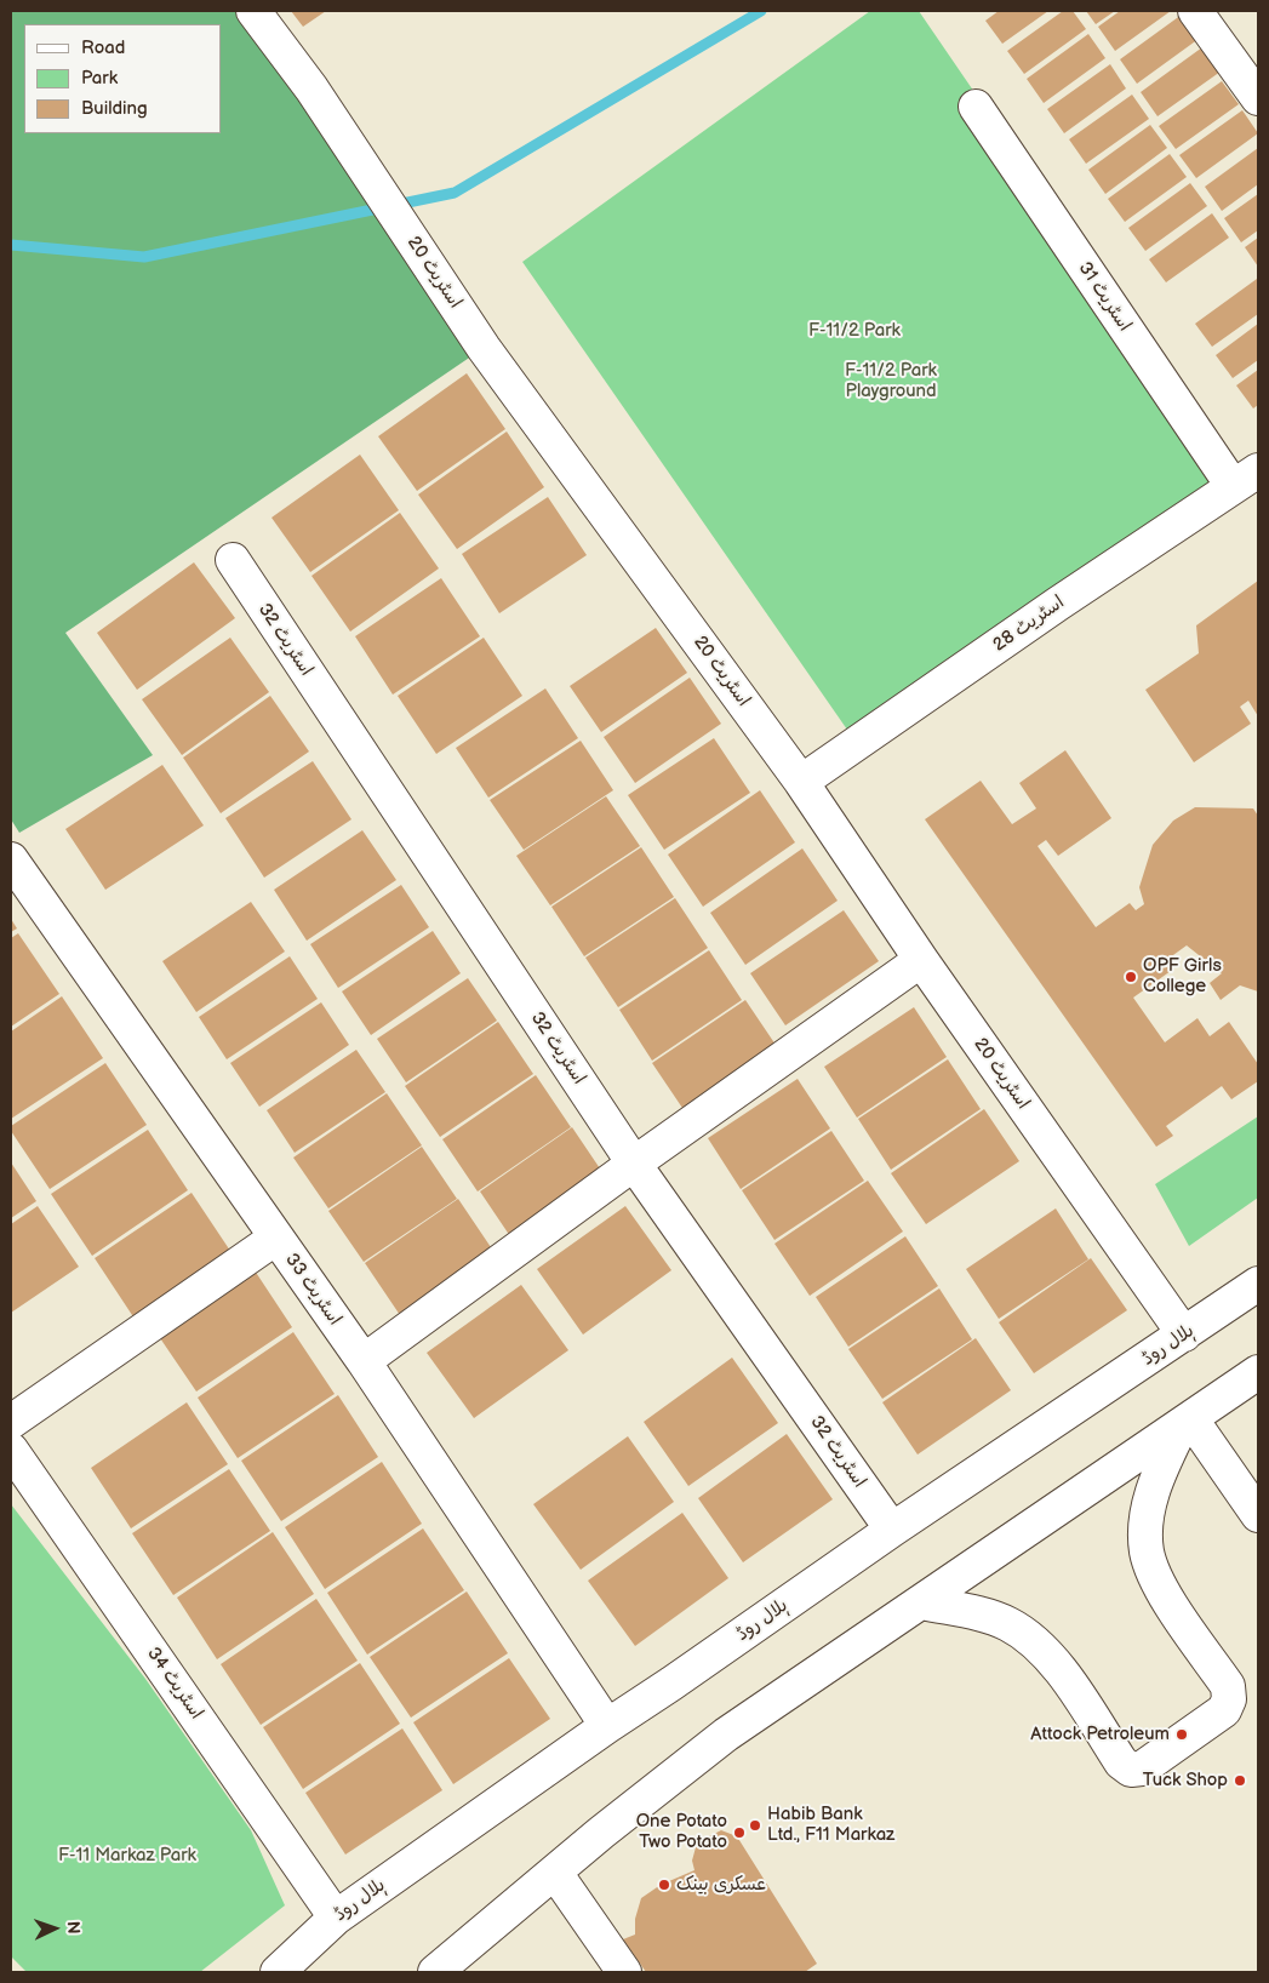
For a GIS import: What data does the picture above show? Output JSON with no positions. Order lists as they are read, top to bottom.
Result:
{
  "streets": {
    "street": [
      "اسٹریٹ 20",
      "اسٹریٹ 31",
      "اسٹریٹ 28",
      "اسٹریٹ 32",
      "اسٹریٹ 33",
      "ہلال روڈ",
      "اسٹریٹ 34"
    ]
  },
  "crossings": [
    ["اسٹریٹ 20", "اسٹریٹ 28"],
    ["اسٹریٹ 20", "ہلال روڈ"],
    ["اسٹریٹ 31", "اسٹریٹ 28"],
    ["اسٹریٹ 32", "ہلال روڈ"],
    ["اسٹریٹ 33", "ہلال روڈ"],
    ["ہلال روڈ", "اسٹریٹ 34"]
  ],
  "parks": ["F-11/2 Park", "F-11/2 Park Playground", "F-11 Markaz Park"],
  "places": [
    "OPF Girls College",
    "Attock Petroleum",
    "Tuck Shop",
    "Habib Bank Ltd., F11 Markaz",
    "One Potato Two Potato",
    "عسکری بینک"
  ],
  "legend": ["Road", "Park", "Building"],
  "north": "right"
}
